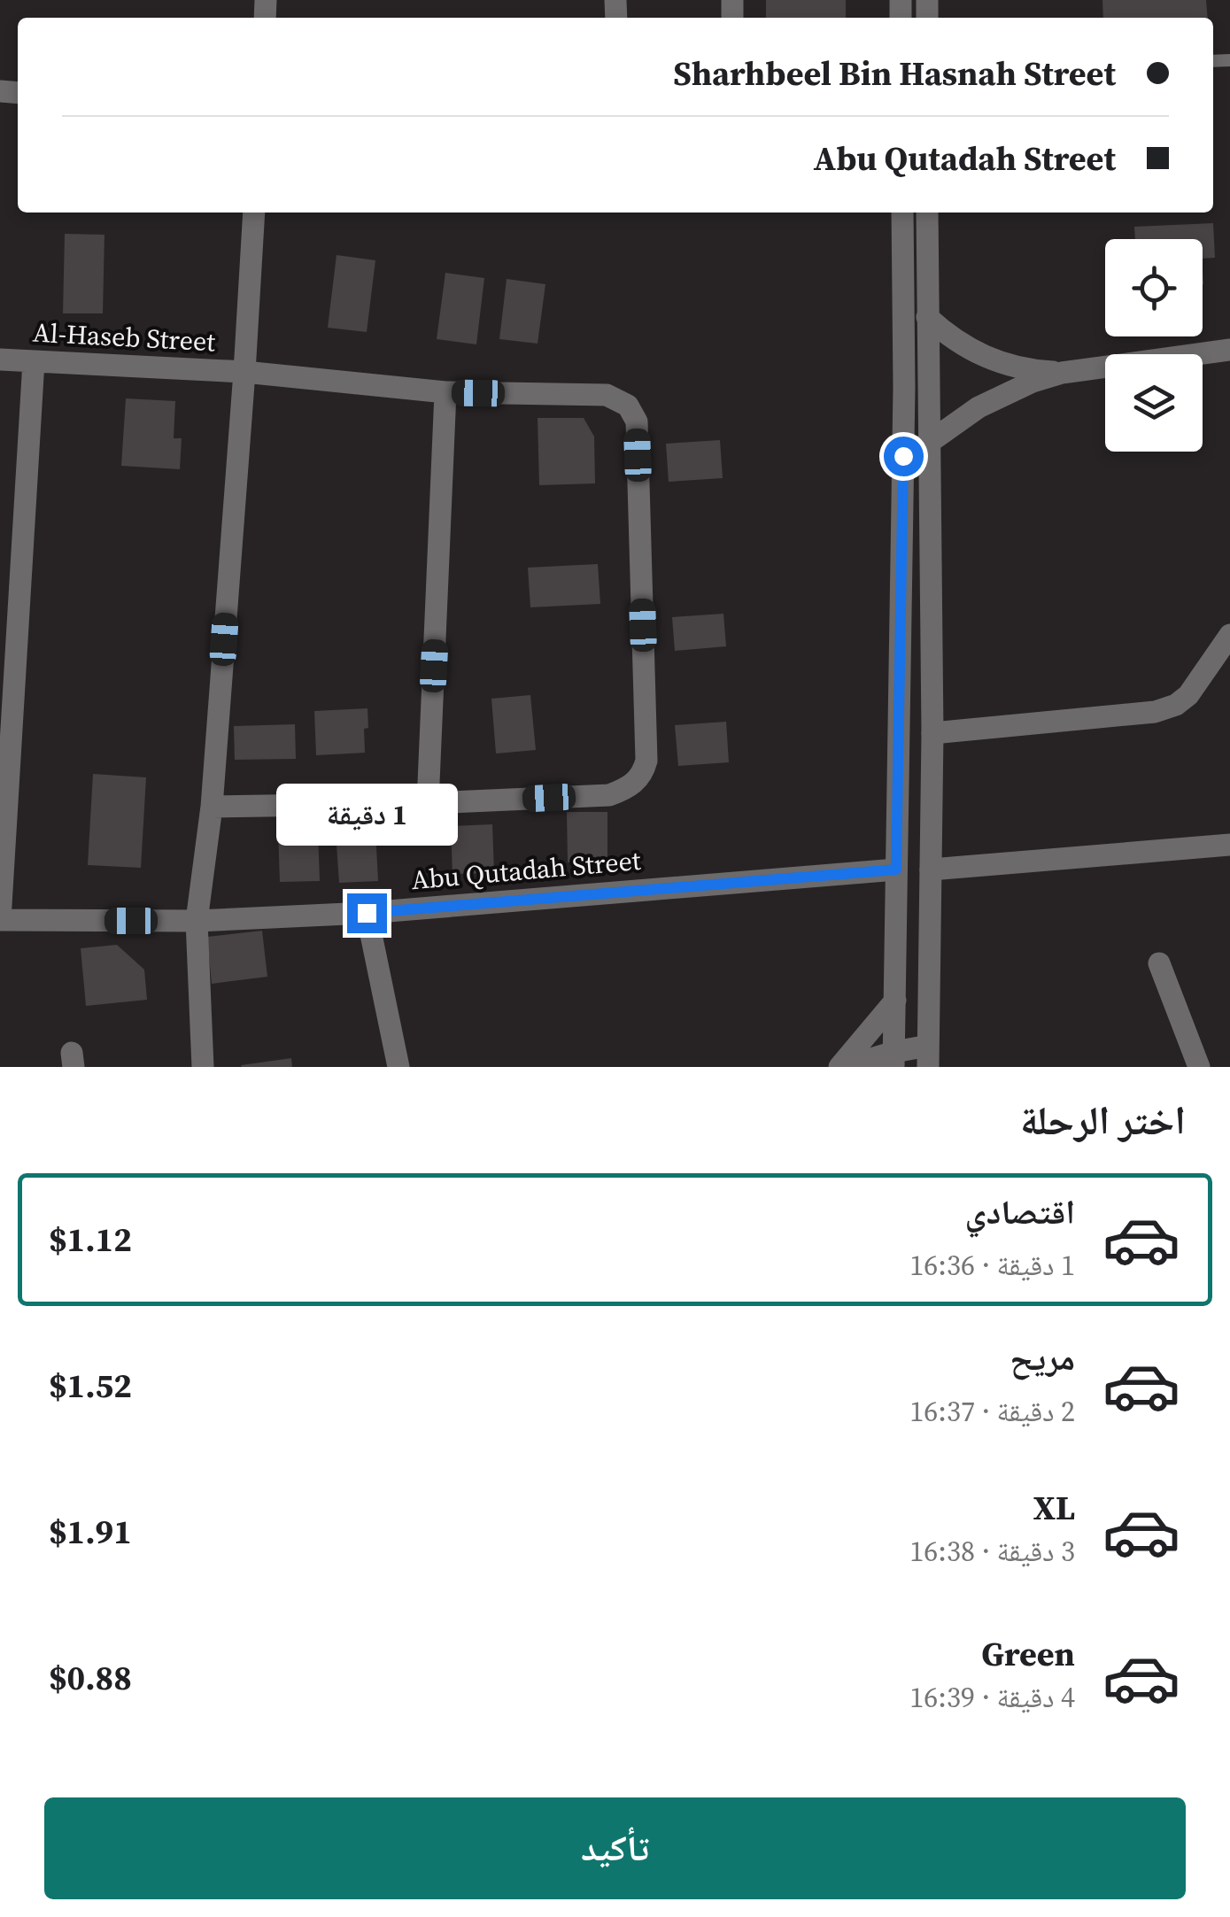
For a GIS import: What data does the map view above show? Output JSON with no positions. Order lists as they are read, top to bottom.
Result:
{
  "streets": {
    "street": ["Al-Haseb Street", "Abu Qutadah Street"]
  },
  "page": {
    "banner": ["Sharhbeel Bin Hasnah Street", "Abu Qutadah Street"],
    "bubble": "1 دقيقة",
    "heading": "اختر الرحلة",
    "list": [
      {
        "name": "اقتصادي",
        "note": "1 دقيقة · 16:36",
        "value": "$1.12"
      },
      {
        "name": "مريح",
        "note": "2 دقيقة · 16:37",
        "value": "$1.52"
      },
      {
        "name": "XL",
        "note": "3 دقيقة · 16:38",
        "value": "$1.91"
      },
      {
        "name": "Green",
        "note": "4 دقيقة · 16:39",
        "value": "$0.88"
      }
    ],
    "buttons": "تأكيد"
  }
}
